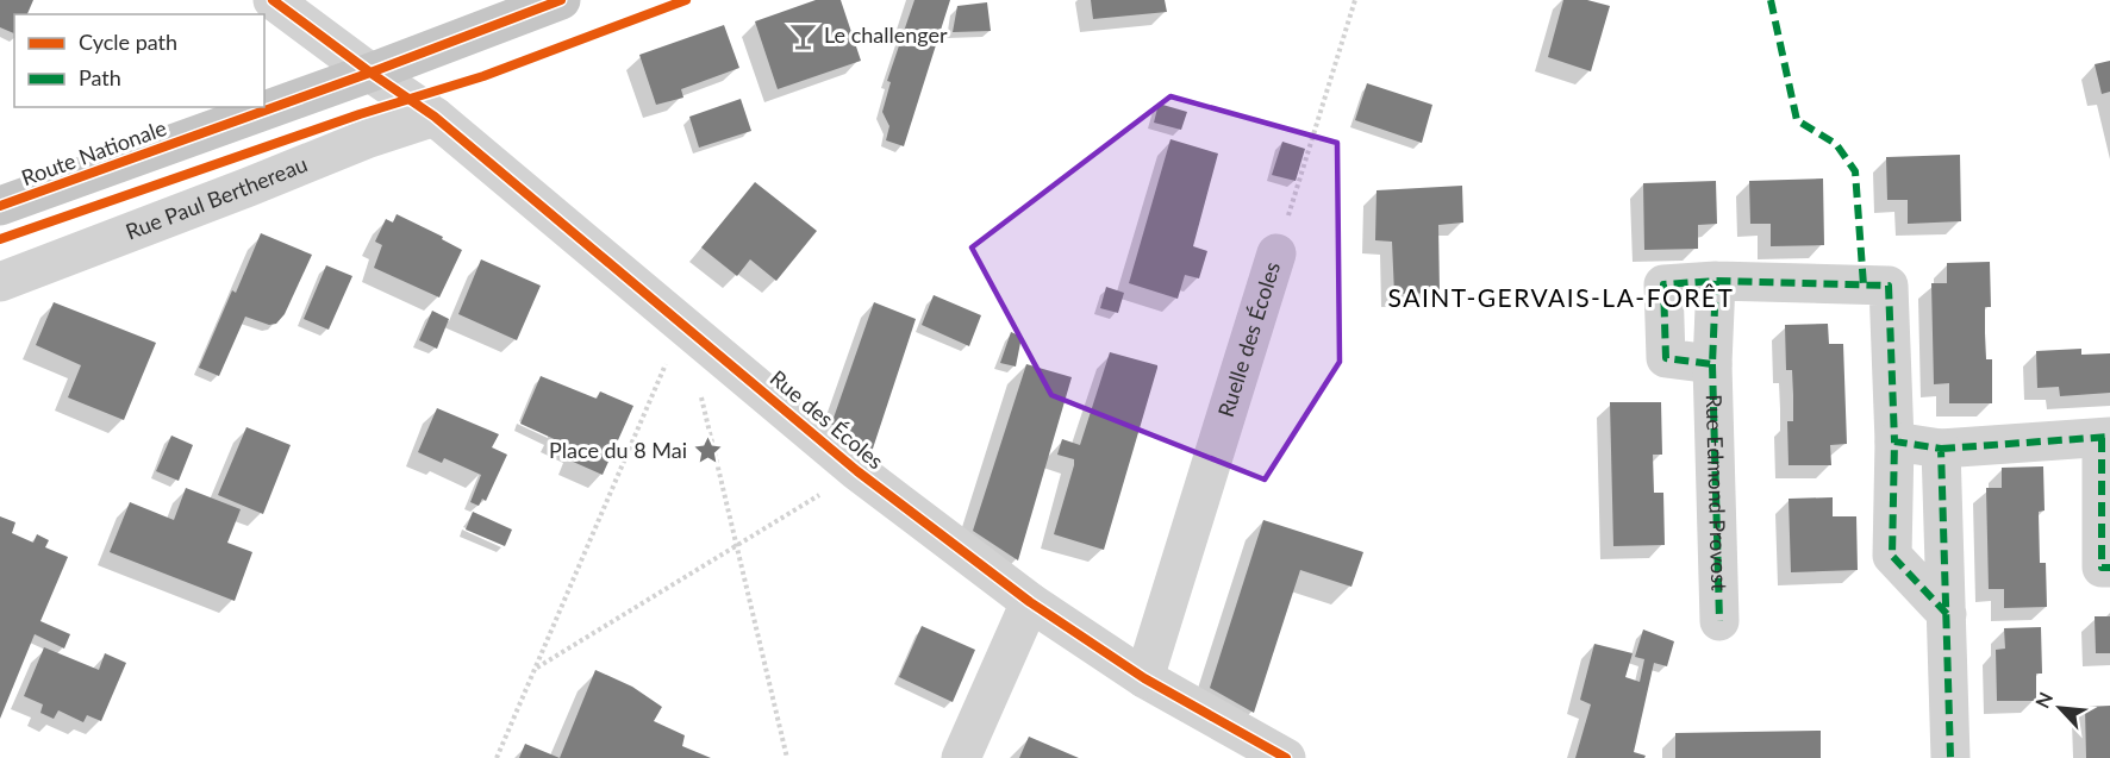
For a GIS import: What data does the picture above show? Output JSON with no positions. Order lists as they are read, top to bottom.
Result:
{
  "streets": {
    "main road": ["Route Nationale"],
    "street": [
      "Rue Paul Berthereau",
      "Ruelle des Écoles",
      "Rue des Écoles",
      "Rue Edmond Provost"
    ]
  },
  "crossings": [
    ["Route Nationale", "Rue des Écoles"],
    ["Rue Paul Berthereau", "Rue des Écoles"],
    ["Ruelle des Écoles", "Rue des Écoles"]
  ],
  "districts": ["SAINT-GERVAIS-LA-FORÊT"],
  "places": {
    "bar": ["Le challenger"],
    "place": ["Place du 8 Mai"]
  },
  "legend": ["Cycle path", "Path"],
  "north": "top left"
}
